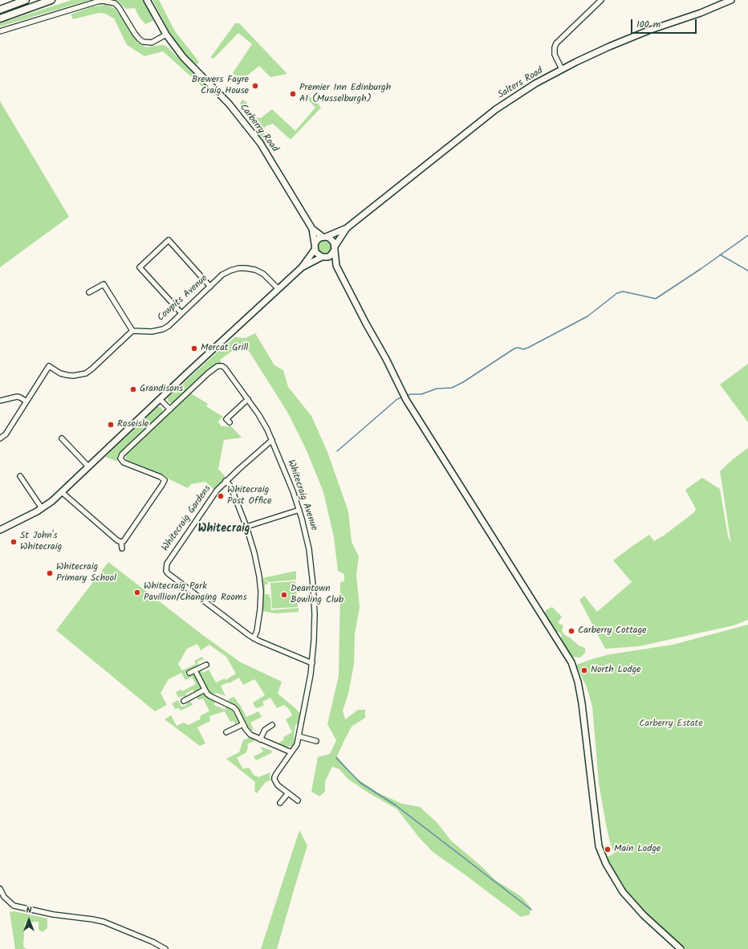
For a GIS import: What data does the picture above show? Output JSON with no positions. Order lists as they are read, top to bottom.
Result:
{
  "streets": {
    "main road": ["Salters Road", "Carberry Road"],
    "street": ["Cowpits Avenue", "Whitecraig Avenue", "Whitecraig Gardens"]
  },
  "crossings": [
    ["Salters Road", "Carberry Road"],
    ["Whitecraig Avenue", "Whitecraig Gardens"]
  ],
  "districts": ["Whitecraig"],
  "parks": ["Carberry Estate"],
  "places": [
    "Brewers Fayre Craig House",
    "Premier Inn Edinburgh A1 (Musselburgh)",
    "Mercat Grill",
    "Grandisons",
    "Roseisle",
    "Whitecraig Post Office",
    "St John's Whitecraig",
    "Whitecraig Primary School",
    "Whitecraig Park Pavillion/Changing Rooms",
    "Deantown Bowling Club",
    "Carberry Cottage",
    "North Lodge",
    "Main Lodge"
  ],
  "scale_bar": "100 m",
  "north": "top"
}
